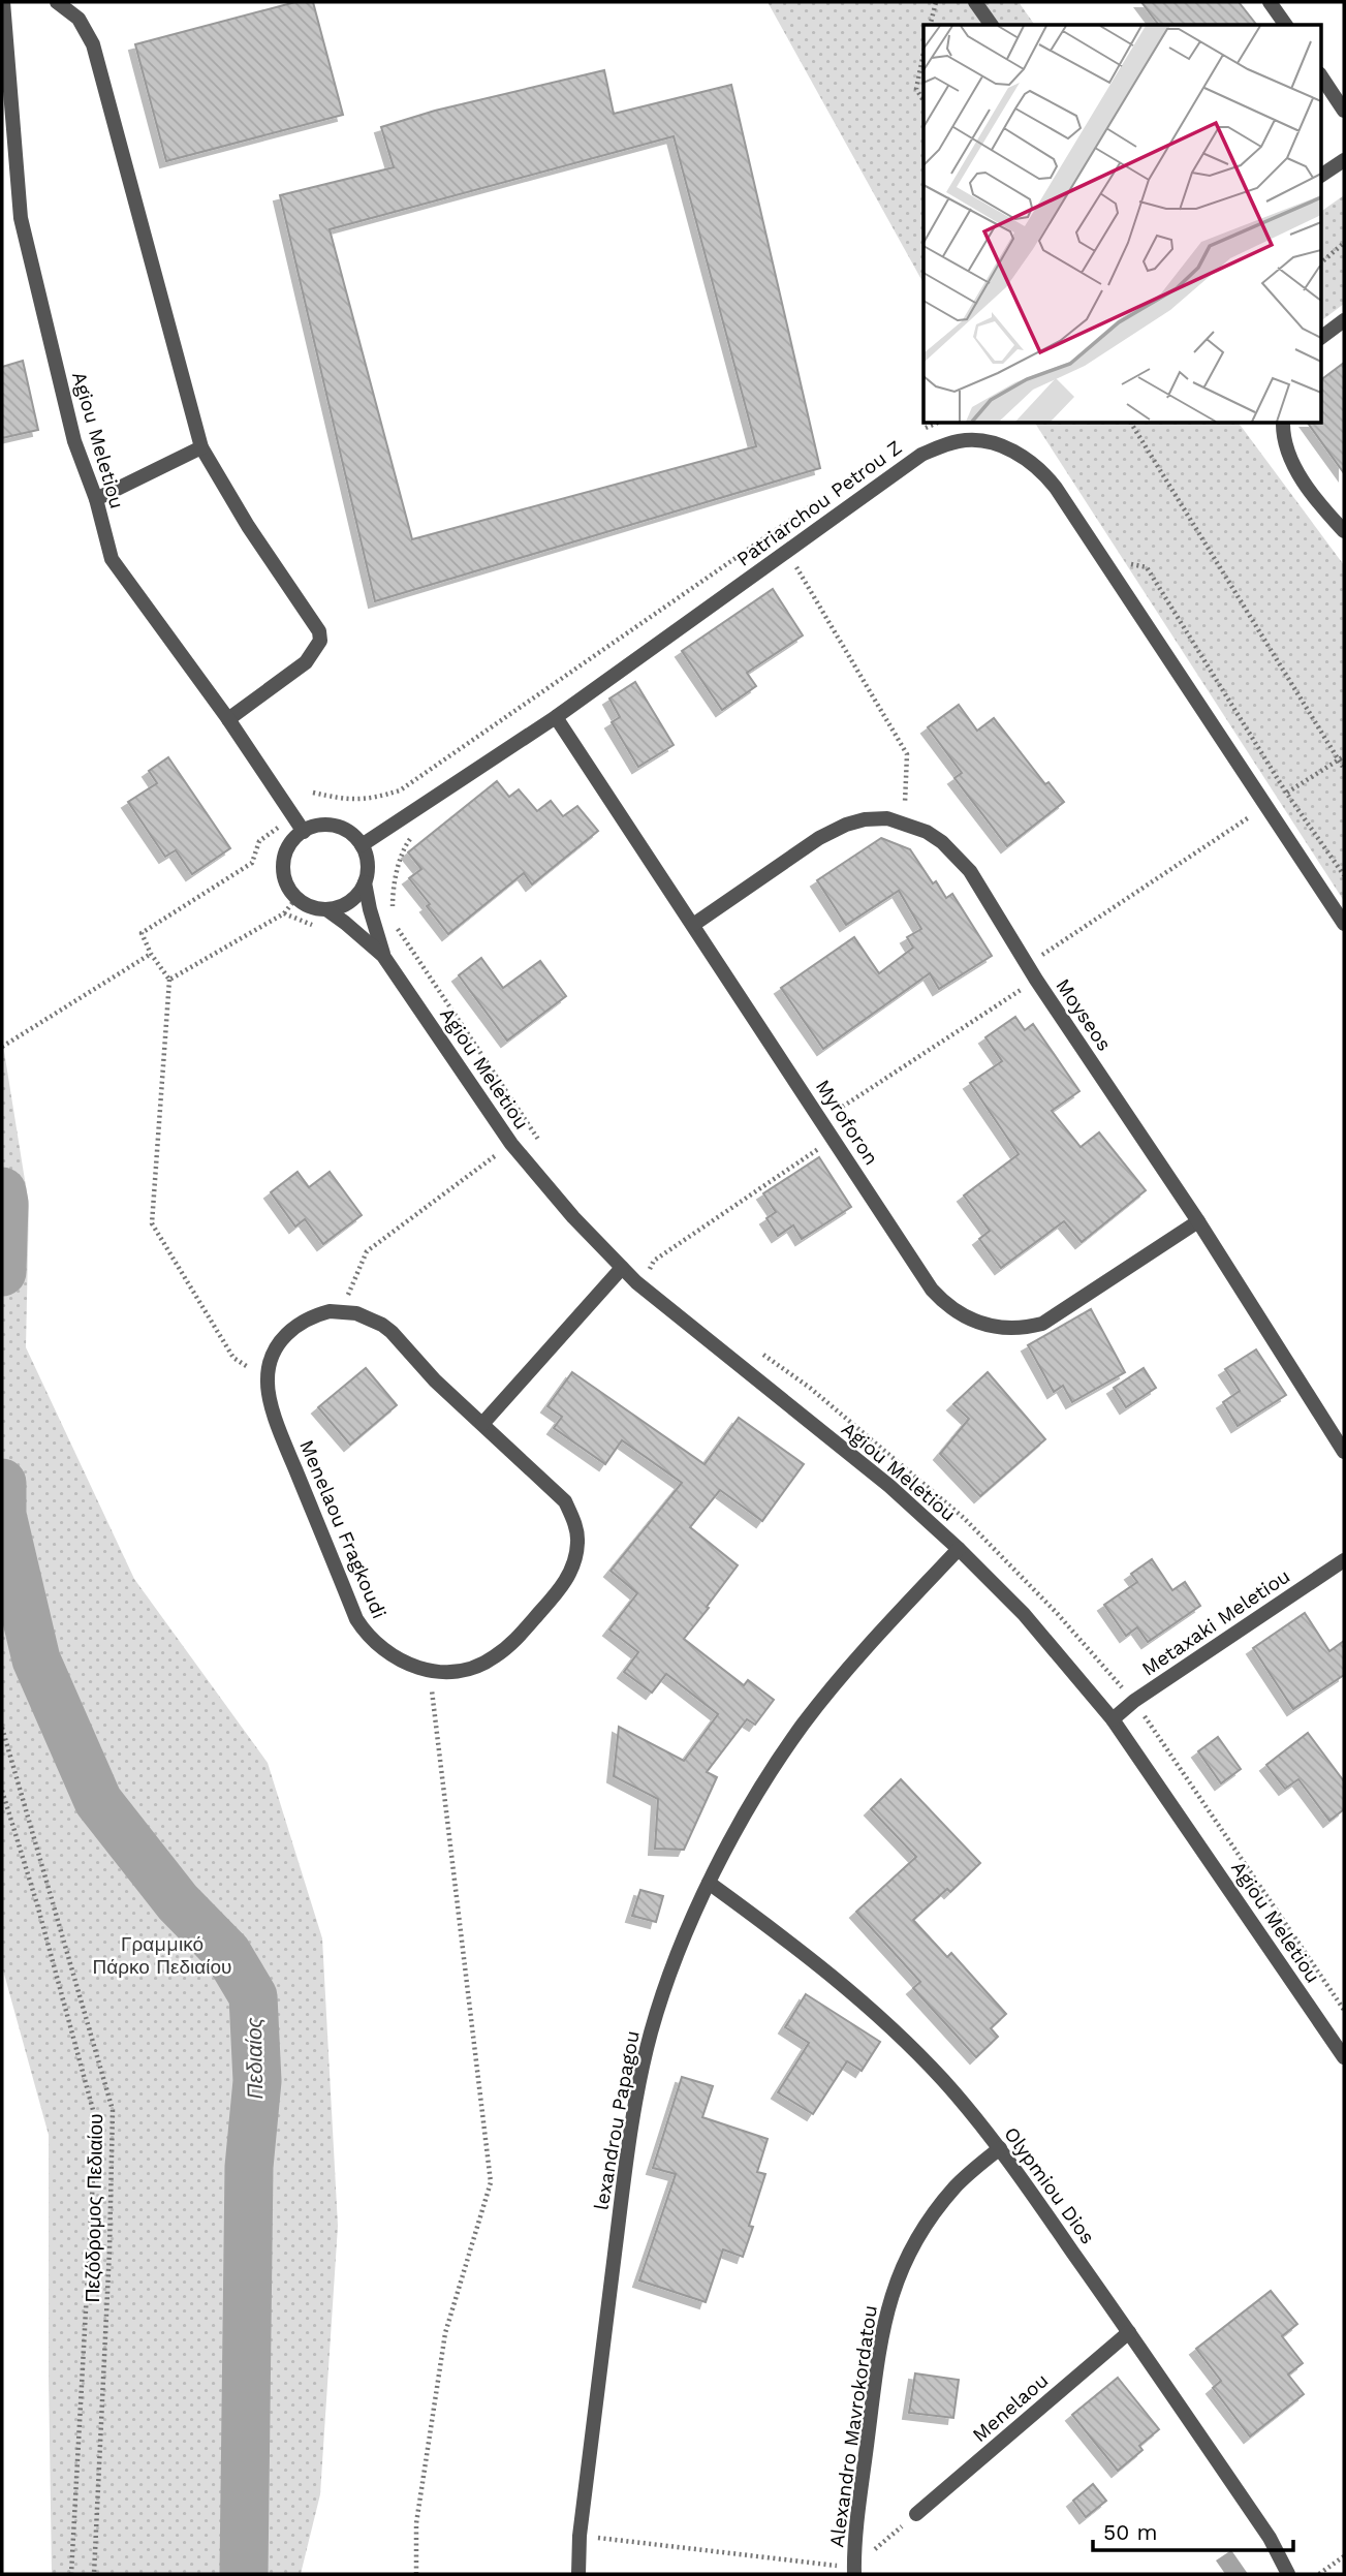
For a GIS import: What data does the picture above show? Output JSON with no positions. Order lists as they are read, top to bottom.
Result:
{
  "streets": {
    "street": [
      "Agiou Meletiou",
      "Patriarchou Petrou Z",
      "Moyseos",
      "Myroforon",
      "Menelaou Fragkoudi",
      "Metaxaki Meletiou",
      "lexandrou Papagou",
      "Olypmiou Dios",
      "Menelaou",
      "Alexandro Mavrokordatou"
    ],
    "path": ["Πεζόδρομος Πεδιαίου"]
  },
  "crossings": [
    ["Agiou Meletiou", "Patriarchou Petrou Z"],
    ["Agiou Meletiou", "Metaxaki Meletiou"],
    ["Agiou Meletiou", "lexandrou Papagou"],
    ["Patriarchou Petrou Z", "Myroforon"],
    ["Moyseos", "Myroforon"],
    ["lexandrou Papagou", "Olypmiou Dios"],
    ["Olypmiou Dios", "Menelaou"],
    ["Olypmiou Dios", "Alexandro Mavrokordatou"]
  ],
  "water": ["Πεδιαίος"],
  "parks": ["Γραμμικό Πάρκο Πεδιαίου"],
  "scale_bar": "50 m"
}
